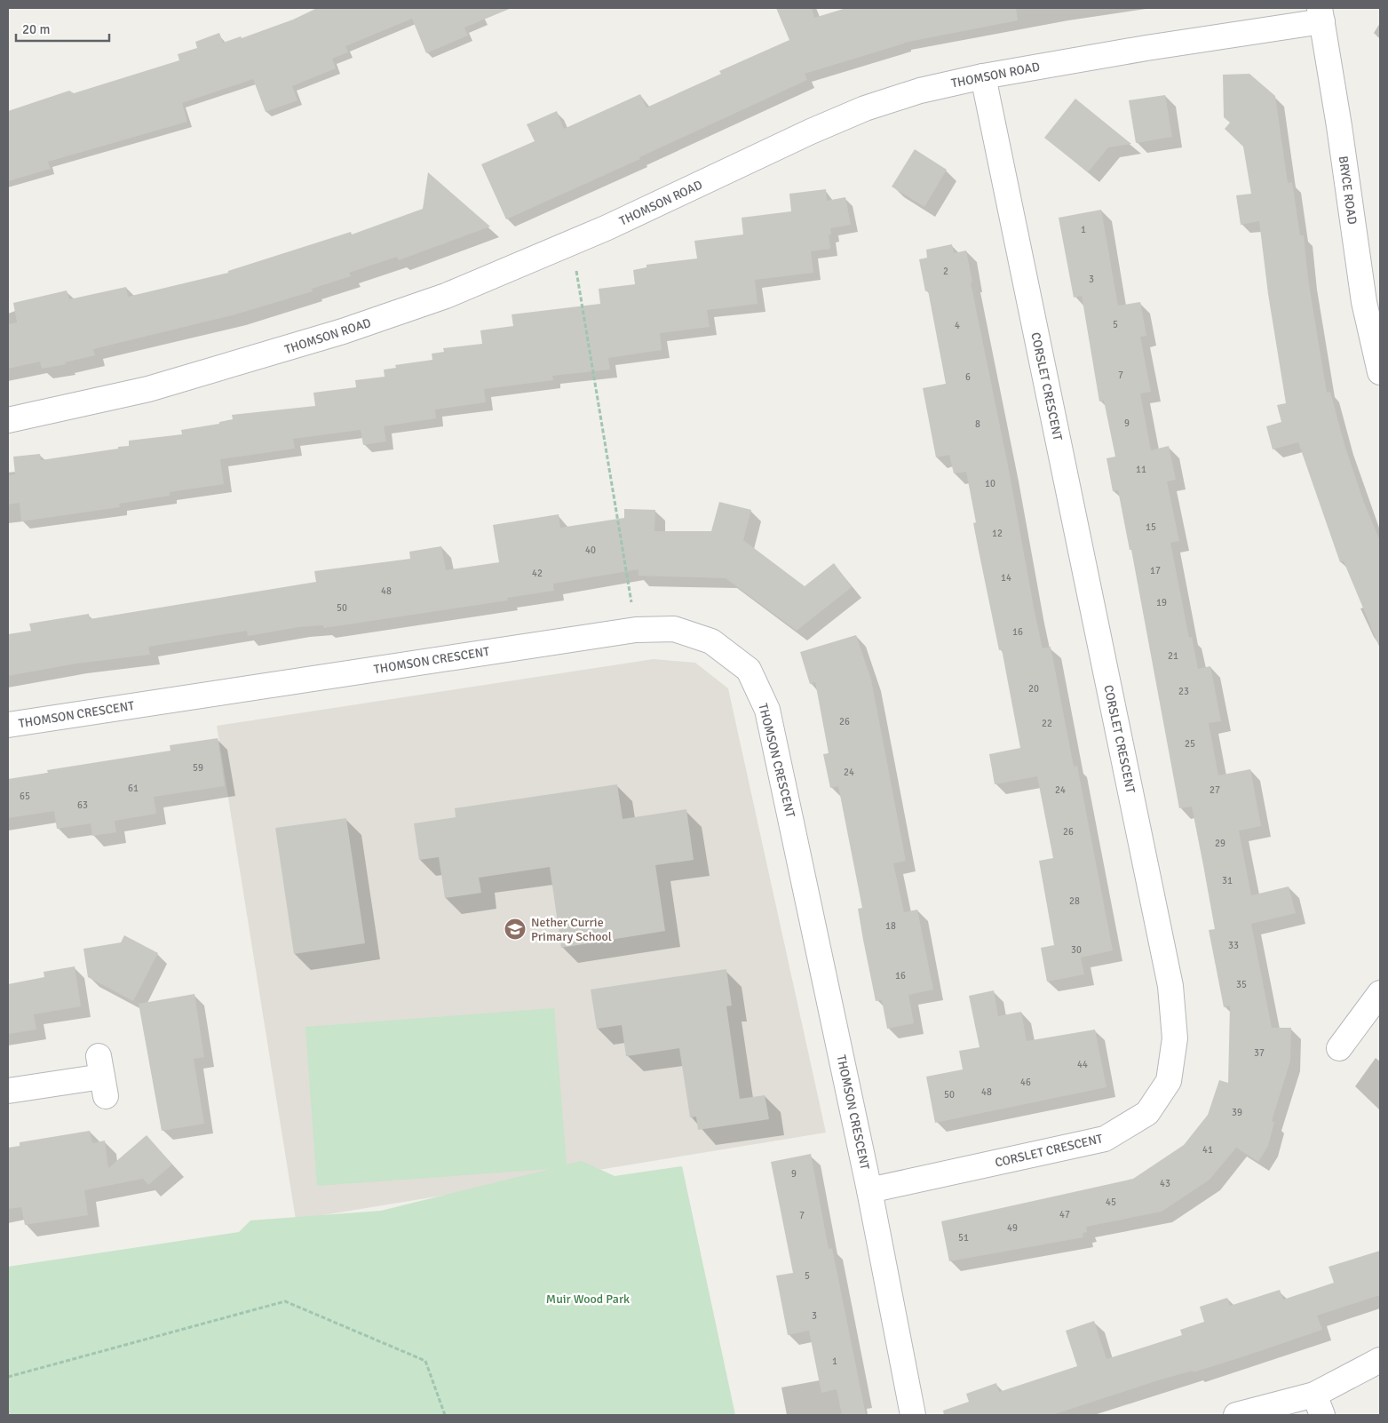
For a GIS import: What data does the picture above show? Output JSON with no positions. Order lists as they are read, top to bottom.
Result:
{
  "streets": {
    "street": [
      "THOMSON ROAD",
      "BRYCE ROAD",
      "CORSLET CRESCENT",
      "THOMSON CRESCENT"
    ]
  },
  "crossings": [
    ["THOMSON ROAD", "BRYCE ROAD"],
    ["THOMSON ROAD", "CORSLET CRESCENT"],
    ["CORSLET CRESCENT", "THOMSON CRESCENT"]
  ],
  "parks": ["Muir Wood Park"],
  "places": {
    "school or university": ["Nether Currie Primary School"]
  },
  "house_numbers": [
    "1",
    "2",
    "3",
    "5",
    "4",
    "7",
    "6",
    "9",
    "8",
    "11",
    "10",
    "15",
    "12",
    "40",
    "17",
    "42",
    "14",
    "48",
    "19",
    "50",
    "16",
    "21",
    "20",
    "23",
    "26",
    "22",
    "25",
    "59",
    "24",
    "61",
    "24",
    "27",
    "65",
    "63",
    "26",
    "29",
    "31",
    "28",
    "18",
    "33",
    "30",
    "16",
    "35",
    "37",
    "44",
    "46",
    "48",
    "50",
    "39",
    "41",
    "9",
    "43",
    "45",
    "47",
    "7",
    "49",
    "51",
    "5",
    "3",
    "1"
  ],
  "scale_bar": "20 m"
}
